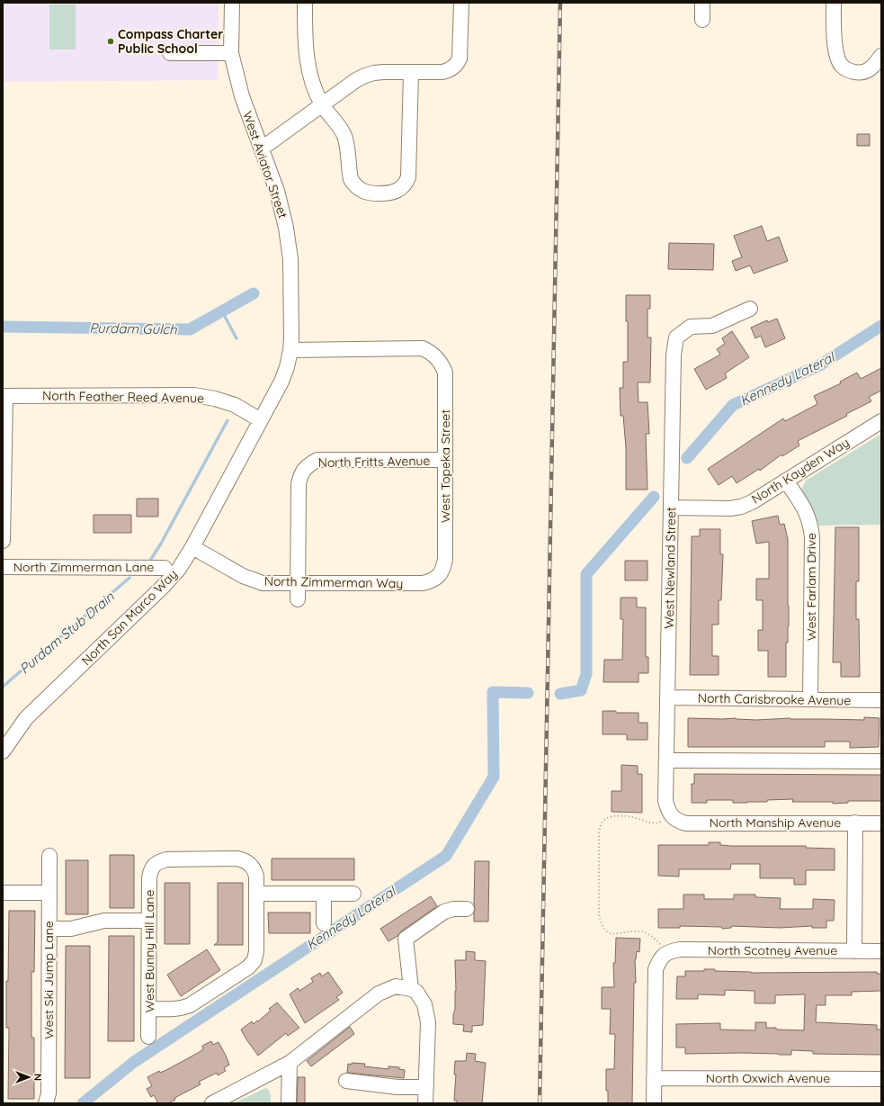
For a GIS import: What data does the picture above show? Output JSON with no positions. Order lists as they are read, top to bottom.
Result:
{
  "streets": {
    "street": [
      "West Aviator Street",
      "North Feather Reed Avenue",
      "North Fritts Avenue",
      "West Topeka Street",
      "North Kayden Way",
      "North Zimmerman Lane",
      "West Newland Street",
      "North Zimmerman Way",
      "West Farlam Drive",
      "North San Marco Way",
      "North Carisbrooke Avenue",
      "North Manship Avenue",
      "North Scotney Avenue",
      "West Bunny Hill Lane",
      "West Ski Jump Lane",
      "North Oxwich Avenue"
    ]
  },
  "crossings": [
    ["West Aviator Street", "West Topeka Street"],
    ["West Aviator Street", "North San Marco Way"],
    ["North Feather Reed Avenue", "North San Marco Way"],
    ["North Fritts Avenue", "West Topeka Street"],
    ["North Fritts Avenue", "North Zimmerman Way"],
    ["West Topeka Street", "North Zimmerman Way"],
    ["West Topeka Street", "North San Marco Way"],
    ["North Kayden Way", "West Newland Street"],
    ["North Kayden Way", "West Farlam Drive"],
    ["West Newland Street", "North Carisbrooke Avenue"],
    ["West Newland Street", "North Manship Avenue"],
    ["North Zimmerman Way", "North San Marco Way"],
    ["West Farlam Drive", "North Carisbrooke Avenue"]
  ],
  "water": ["Purdam Gulch", "Kennedy Lateral", "Purdam Stub Drain"],
  "places": ["Compass Charter Public School"],
  "north": "right"
}
